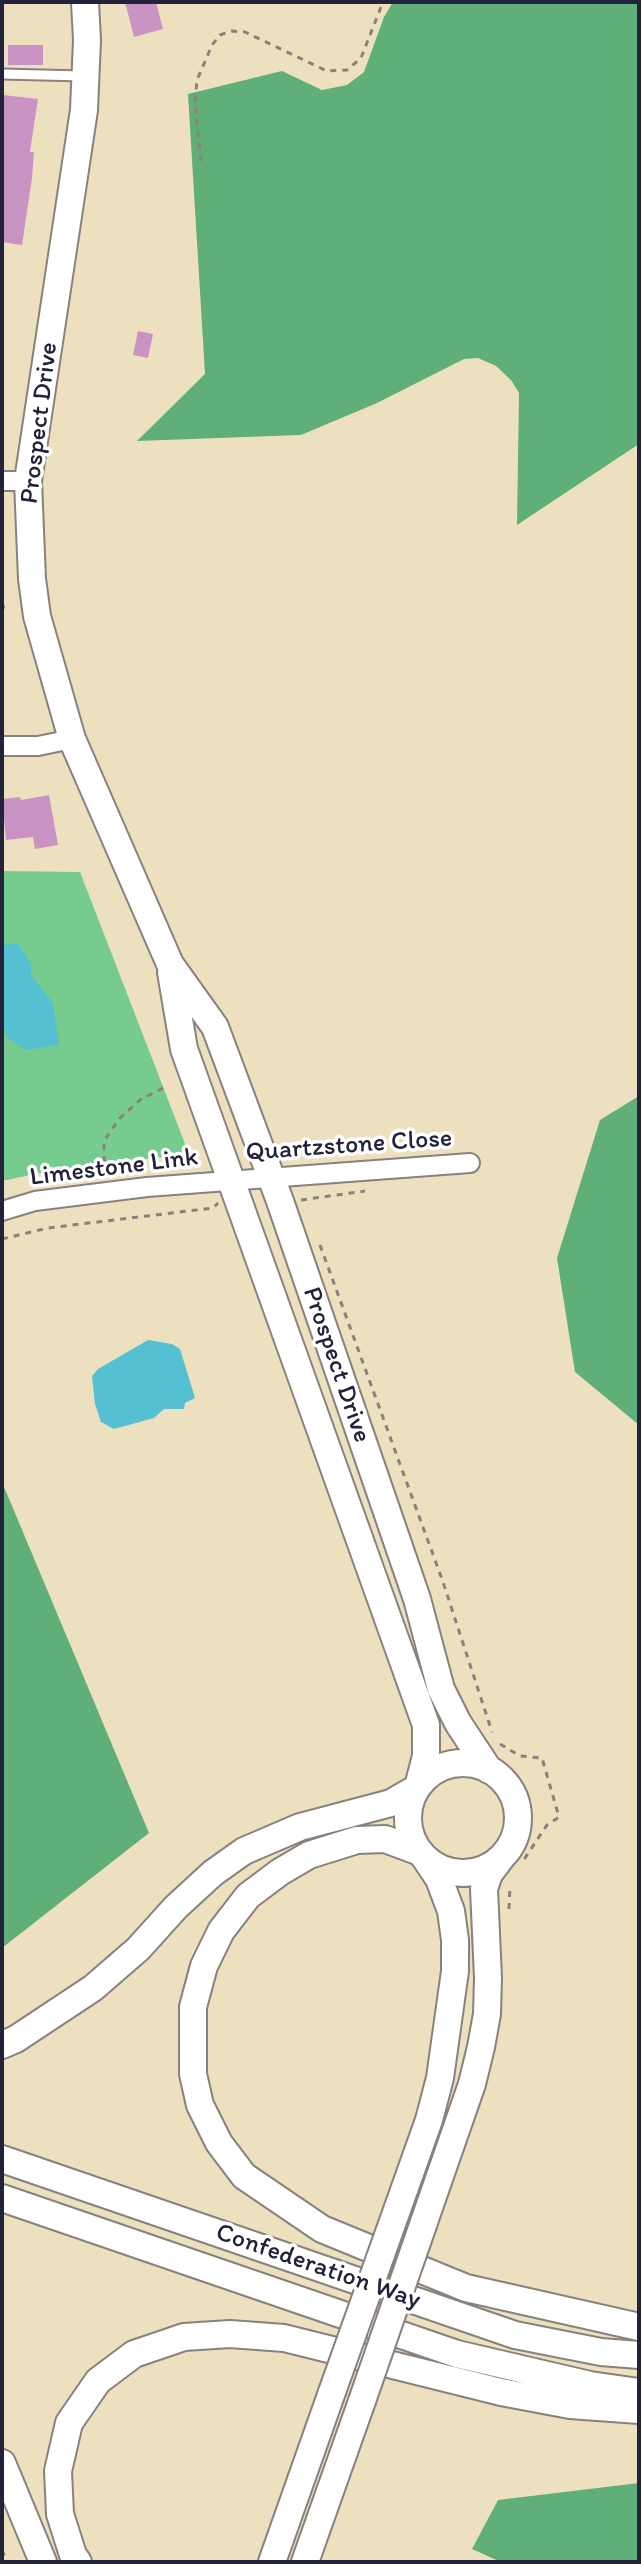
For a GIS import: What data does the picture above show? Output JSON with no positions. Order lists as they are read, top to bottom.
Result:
{
  "streets": {
    "street": [
      "Prospect Drive",
      "Quartzstone Close",
      "Limestone Link",
      "Confederation Way"
    ]
  },
  "crossings": [
    ["Prospect Drive", "Quartzstone Close"],
    ["Prospect Drive", "Limestone Link"],
    ["Quartzstone Close", "Limestone Link"]
  ]
}
